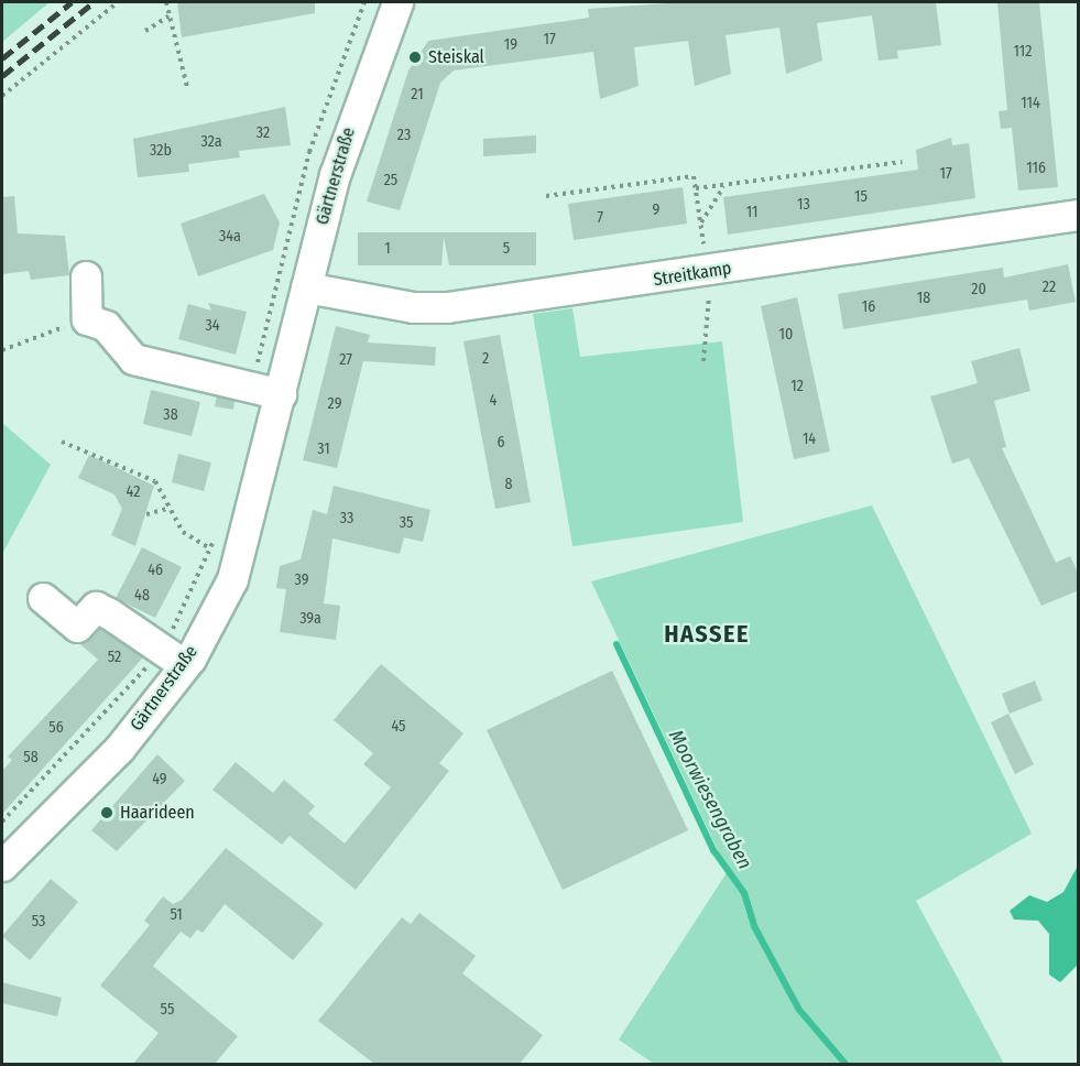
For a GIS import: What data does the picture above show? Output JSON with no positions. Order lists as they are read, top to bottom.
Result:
{
  "streets": {
    "street": ["Gärtnerstraße", "Streitkamp"]
  },
  "crossings": [
    ["Gärtnerstraße", "Streitkamp"]
  ],
  "districts": ["HASSEE"],
  "water": ["Moorwiesengraben"],
  "places": ["Steiskal", "Haarideen"],
  "house_numbers": [
    "17",
    "19",
    "112",
    "21",
    "114",
    "32",
    "23",
    "32a",
    "32b",
    "116",
    "17",
    "25",
    "15",
    "13",
    "9",
    "11",
    "7",
    "34a",
    "1",
    "5",
    "22",
    "20",
    "18",
    "16",
    "34",
    "10",
    "2",
    "27",
    "12",
    "4",
    "29",
    "38",
    "14",
    "6",
    "31",
    "8",
    "42",
    "33",
    "35",
    "46",
    "39",
    "48",
    "39a",
    "52",
    "45",
    "56",
    "58",
    "49",
    "51",
    "53",
    "55"
  ]
}
